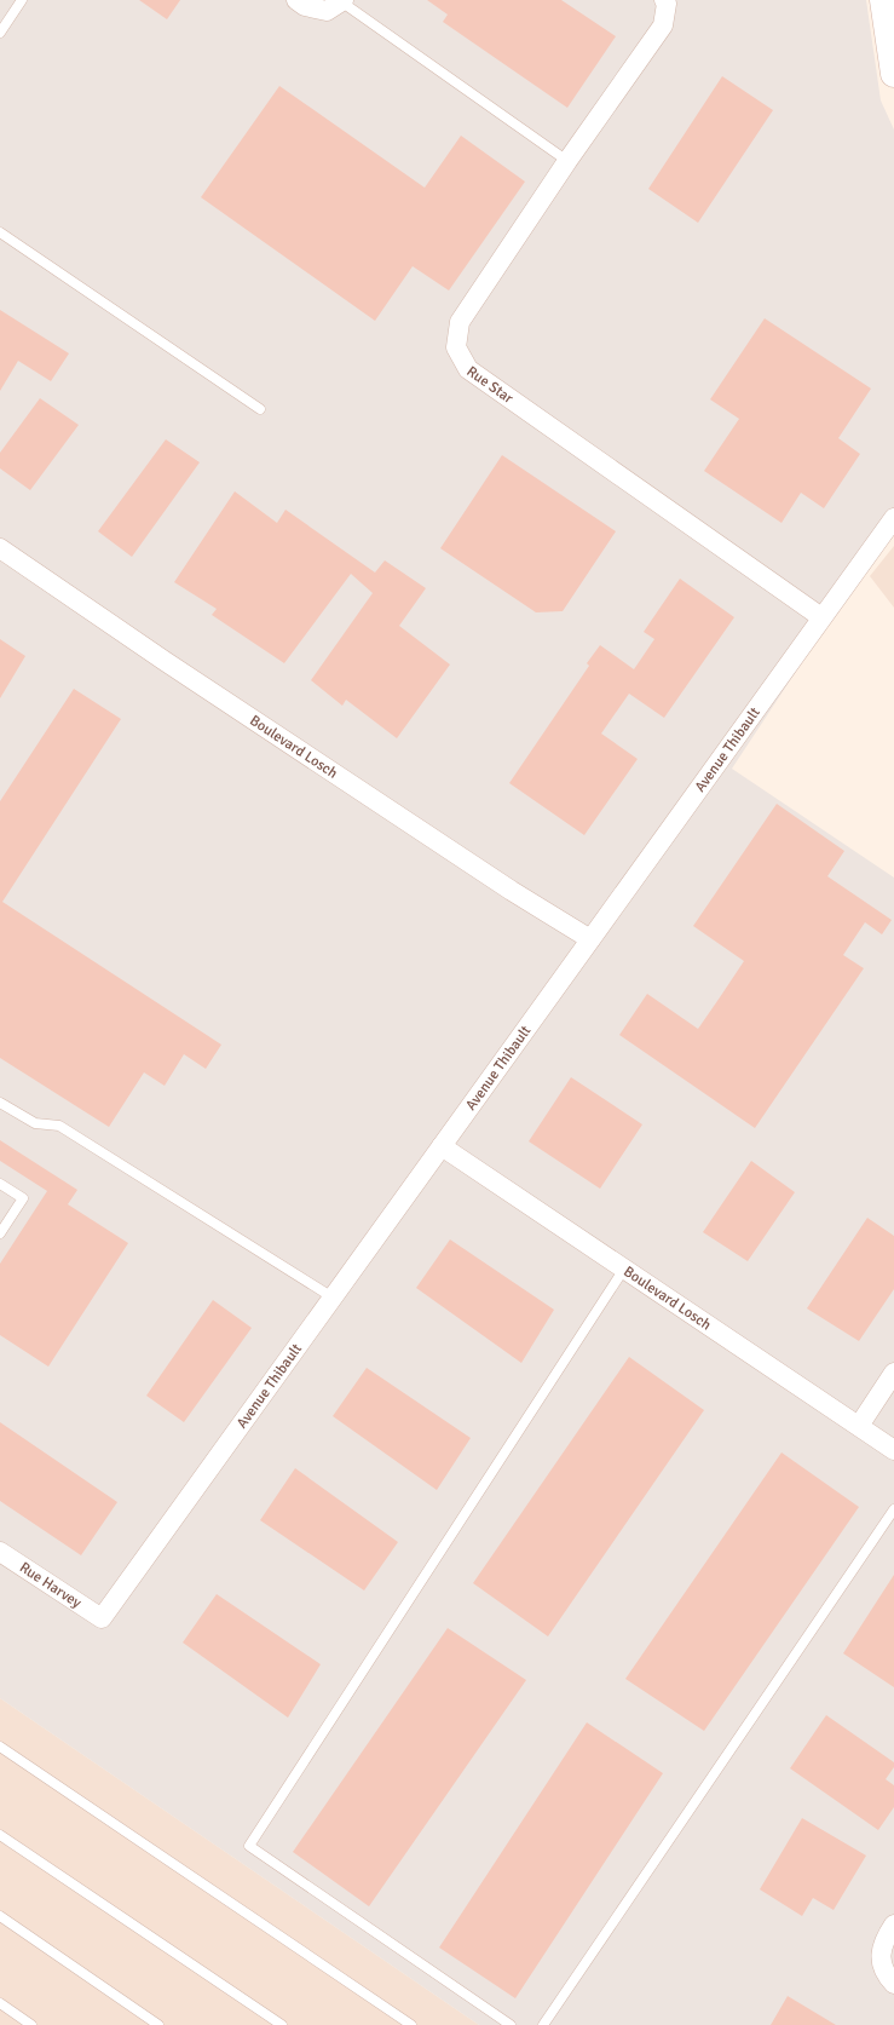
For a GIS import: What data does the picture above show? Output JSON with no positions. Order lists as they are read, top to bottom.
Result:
{
  "streets": {
    "street": [
      "Rue Star",
      "Boulevard Losch",
      "Avenue Thibault",
      "Rue Harvey"
    ]
  },
  "crossings": [
    ["Rue Star", "Avenue Thibault"],
    ["Boulevard Losch", "Avenue Thibault"],
    ["Avenue Thibault", "Rue Harvey"]
  ]
}
